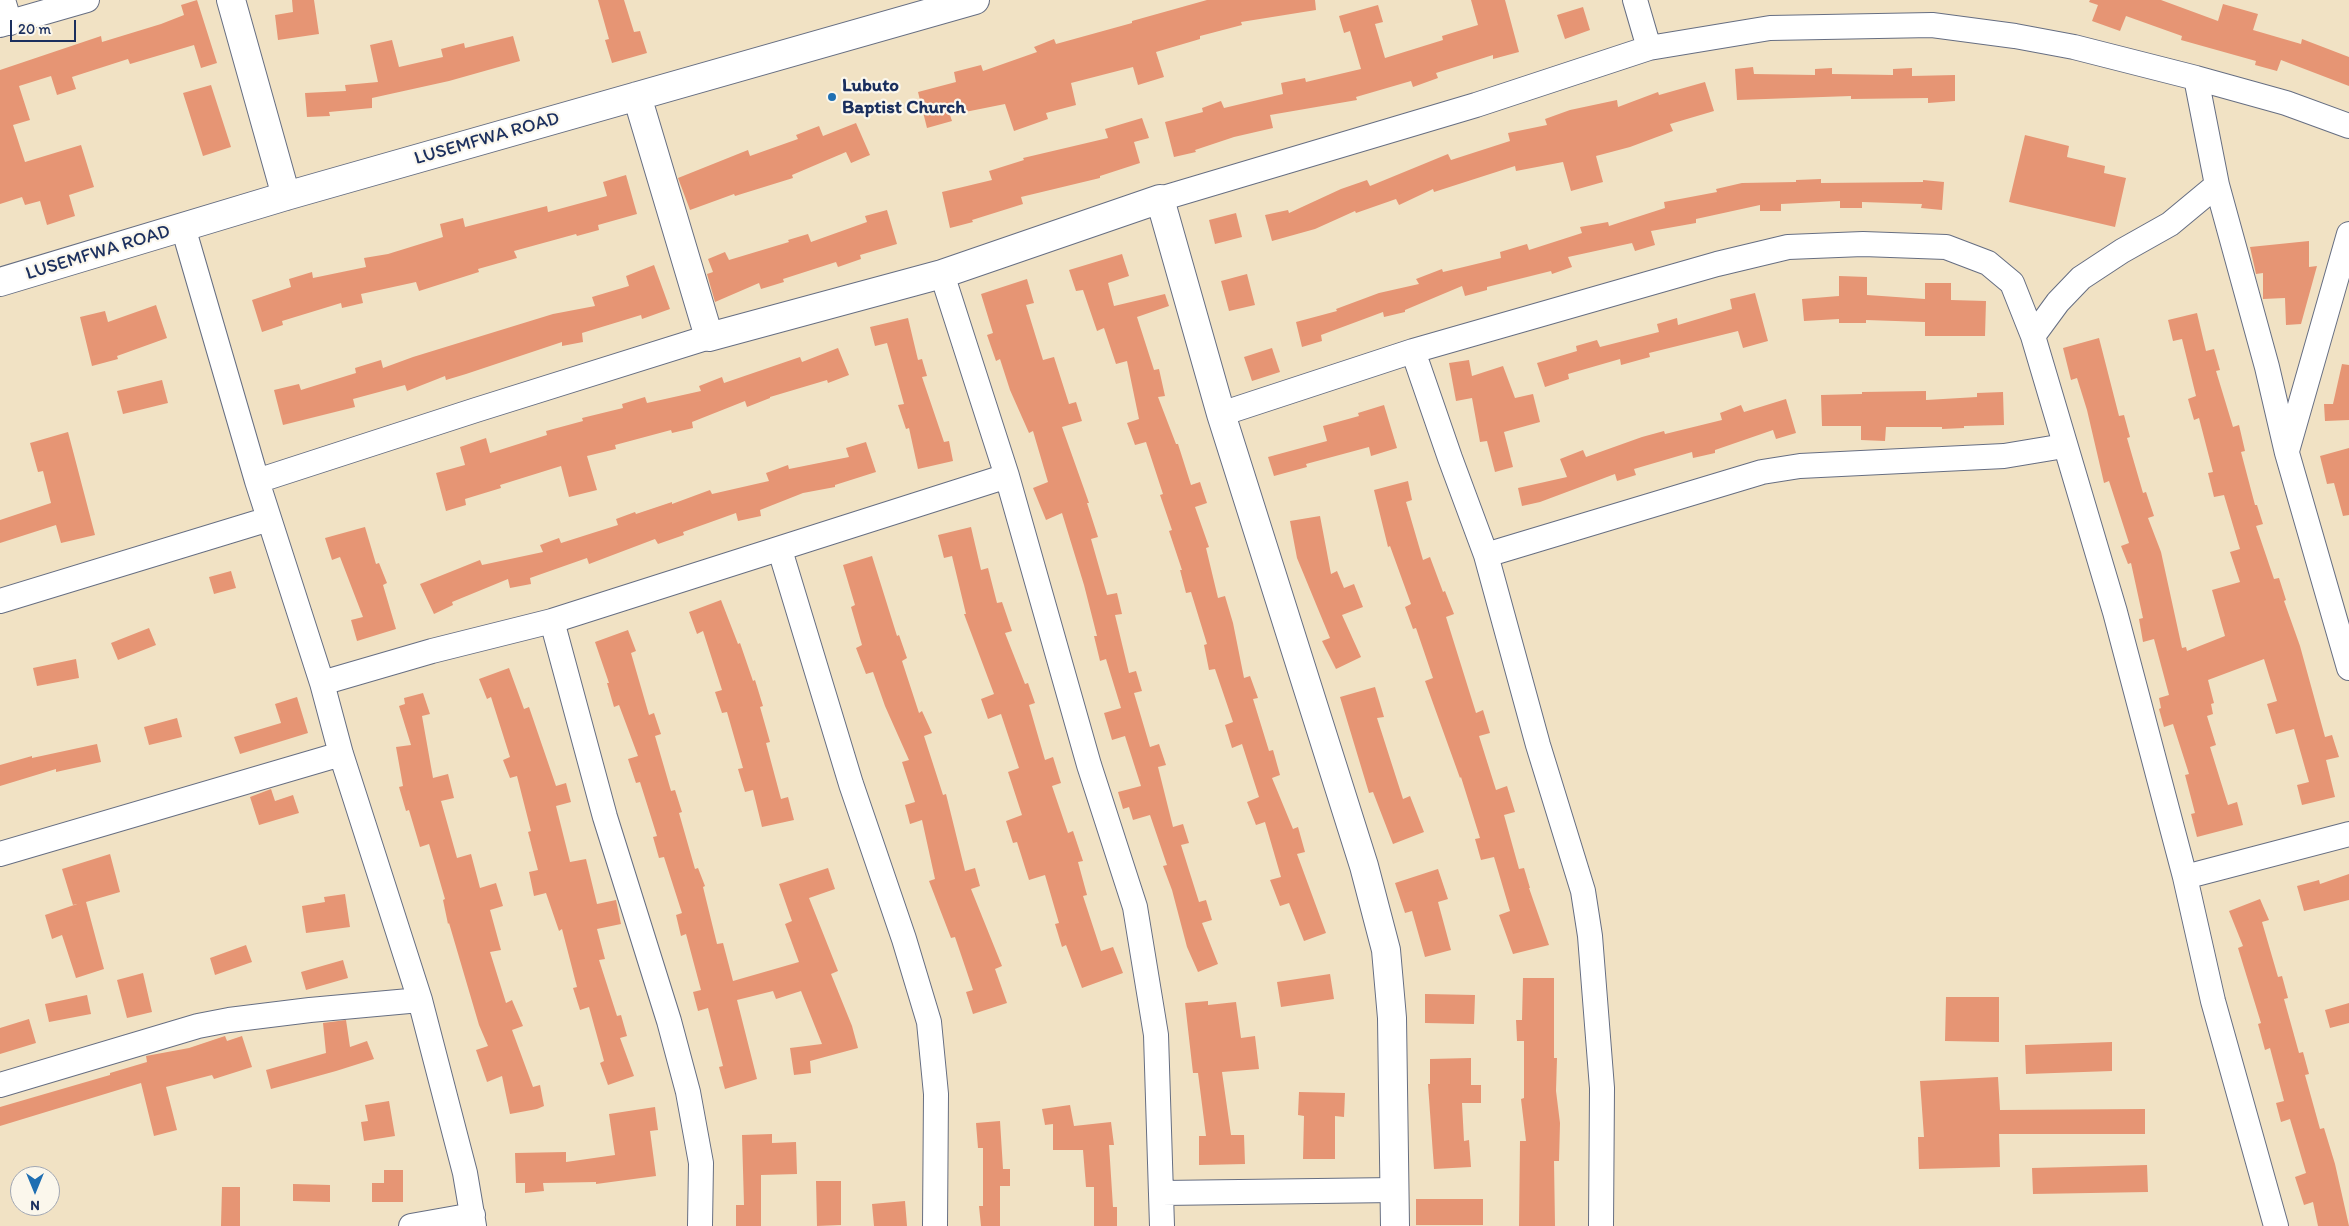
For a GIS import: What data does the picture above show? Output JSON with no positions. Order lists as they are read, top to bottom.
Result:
{
  "streets": {
    "street": ["LUSEMFWA ROAD"]
  },
  "places": ["Lubuto Baptist Church"],
  "scale_bar": "20 m",
  "north": "bottom"
}
